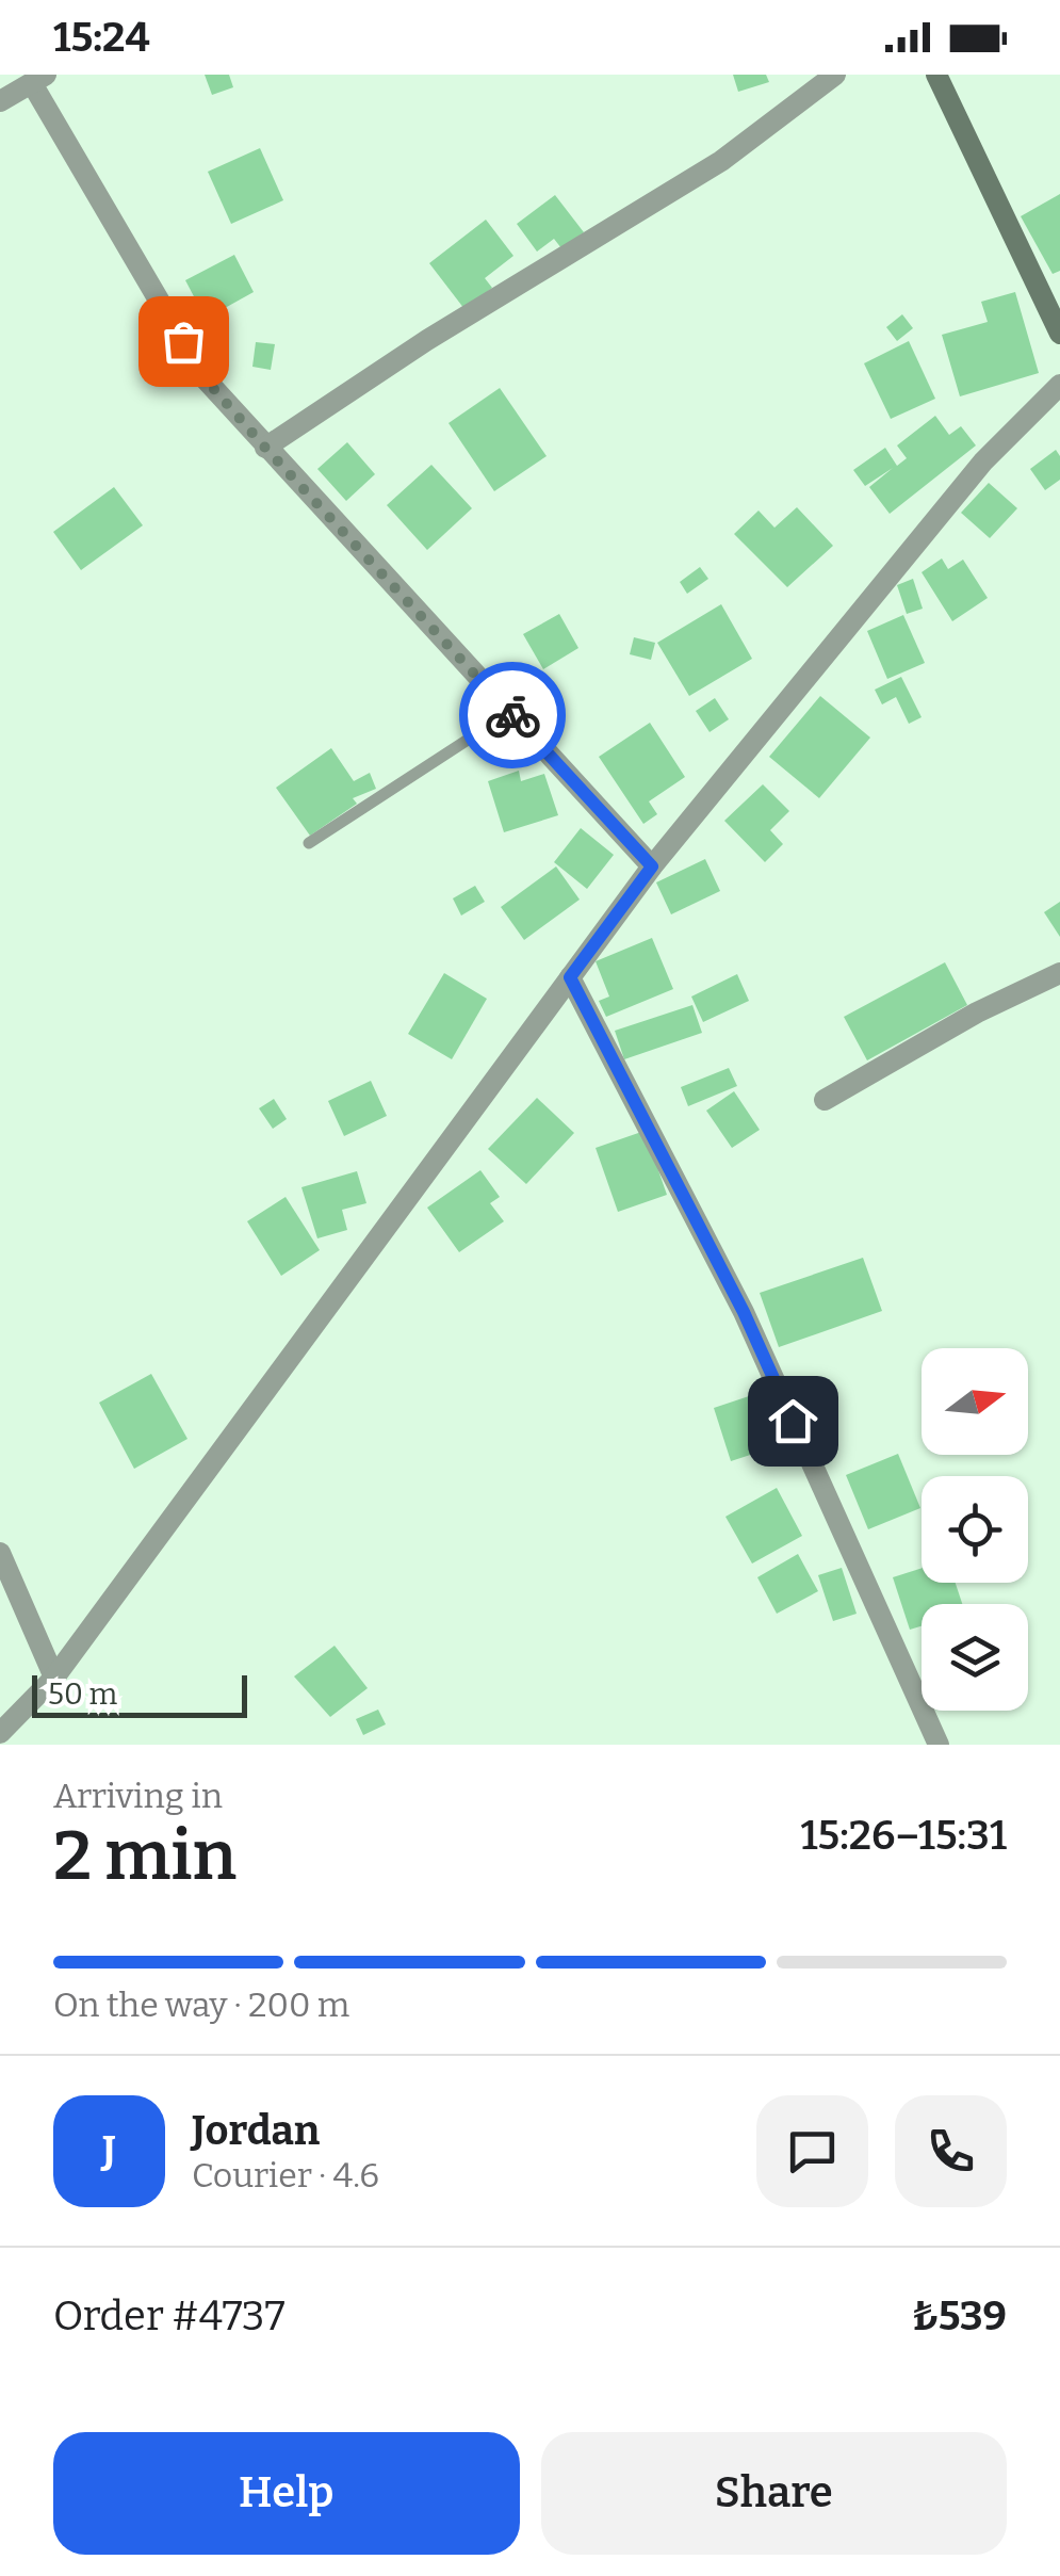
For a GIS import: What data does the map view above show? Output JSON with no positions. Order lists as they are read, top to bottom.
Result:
{
  "scale_bar": "50 m",
  "north": "right",
  "page": {
    "status": "15:24",
    "scale": "50 m",
    "heading": ["2 min", "Arriving in", "15:26–15:31"],
    "panel": [
      "Jordan",
      "Courier · 4.6",
      "Order #4737",
      "₺539"
    ],
    "bar": "On the way · 200 m",
    "round": "J",
    "buttons": ["Help", "Share"]
  }
}
